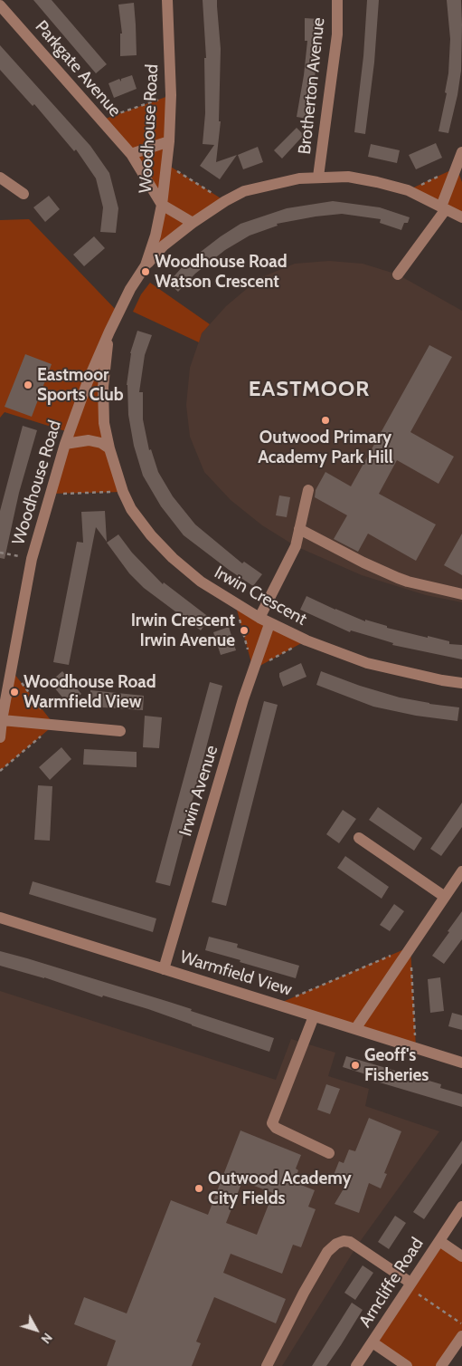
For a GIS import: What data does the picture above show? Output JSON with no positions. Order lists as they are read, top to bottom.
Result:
{
  "streets": {
    "street": [
      "Parkgate Avenue",
      "Brotherton Avenue",
      "Woodhouse Road",
      "Irwin Crescent",
      "Irwin Avenue",
      "Warmfield View",
      "Arncliffe Road"
    ]
  },
  "crossings": [
    ["Parkgate Avenue", "Woodhouse Road"],
    ["Woodhouse Road", "Irwin Crescent"],
    ["Irwin Crescent", "Irwin Avenue"],
    ["Irwin Avenue", "Warmfield View"]
  ],
  "districts": ["EASTMOOR"],
  "places": [
    "Woodhouse Road Watson Crescent",
    "Eastmoor Sports Club",
    "Outwood Primary Academy Park Hill",
    "Irwin Crescent Irwin Avenue",
    "Woodhouse Road Warmfield View",
    "Geoff's Fisheries",
    "Outwood Academy City Fields"
  ],
  "north": "bottom right"
}
